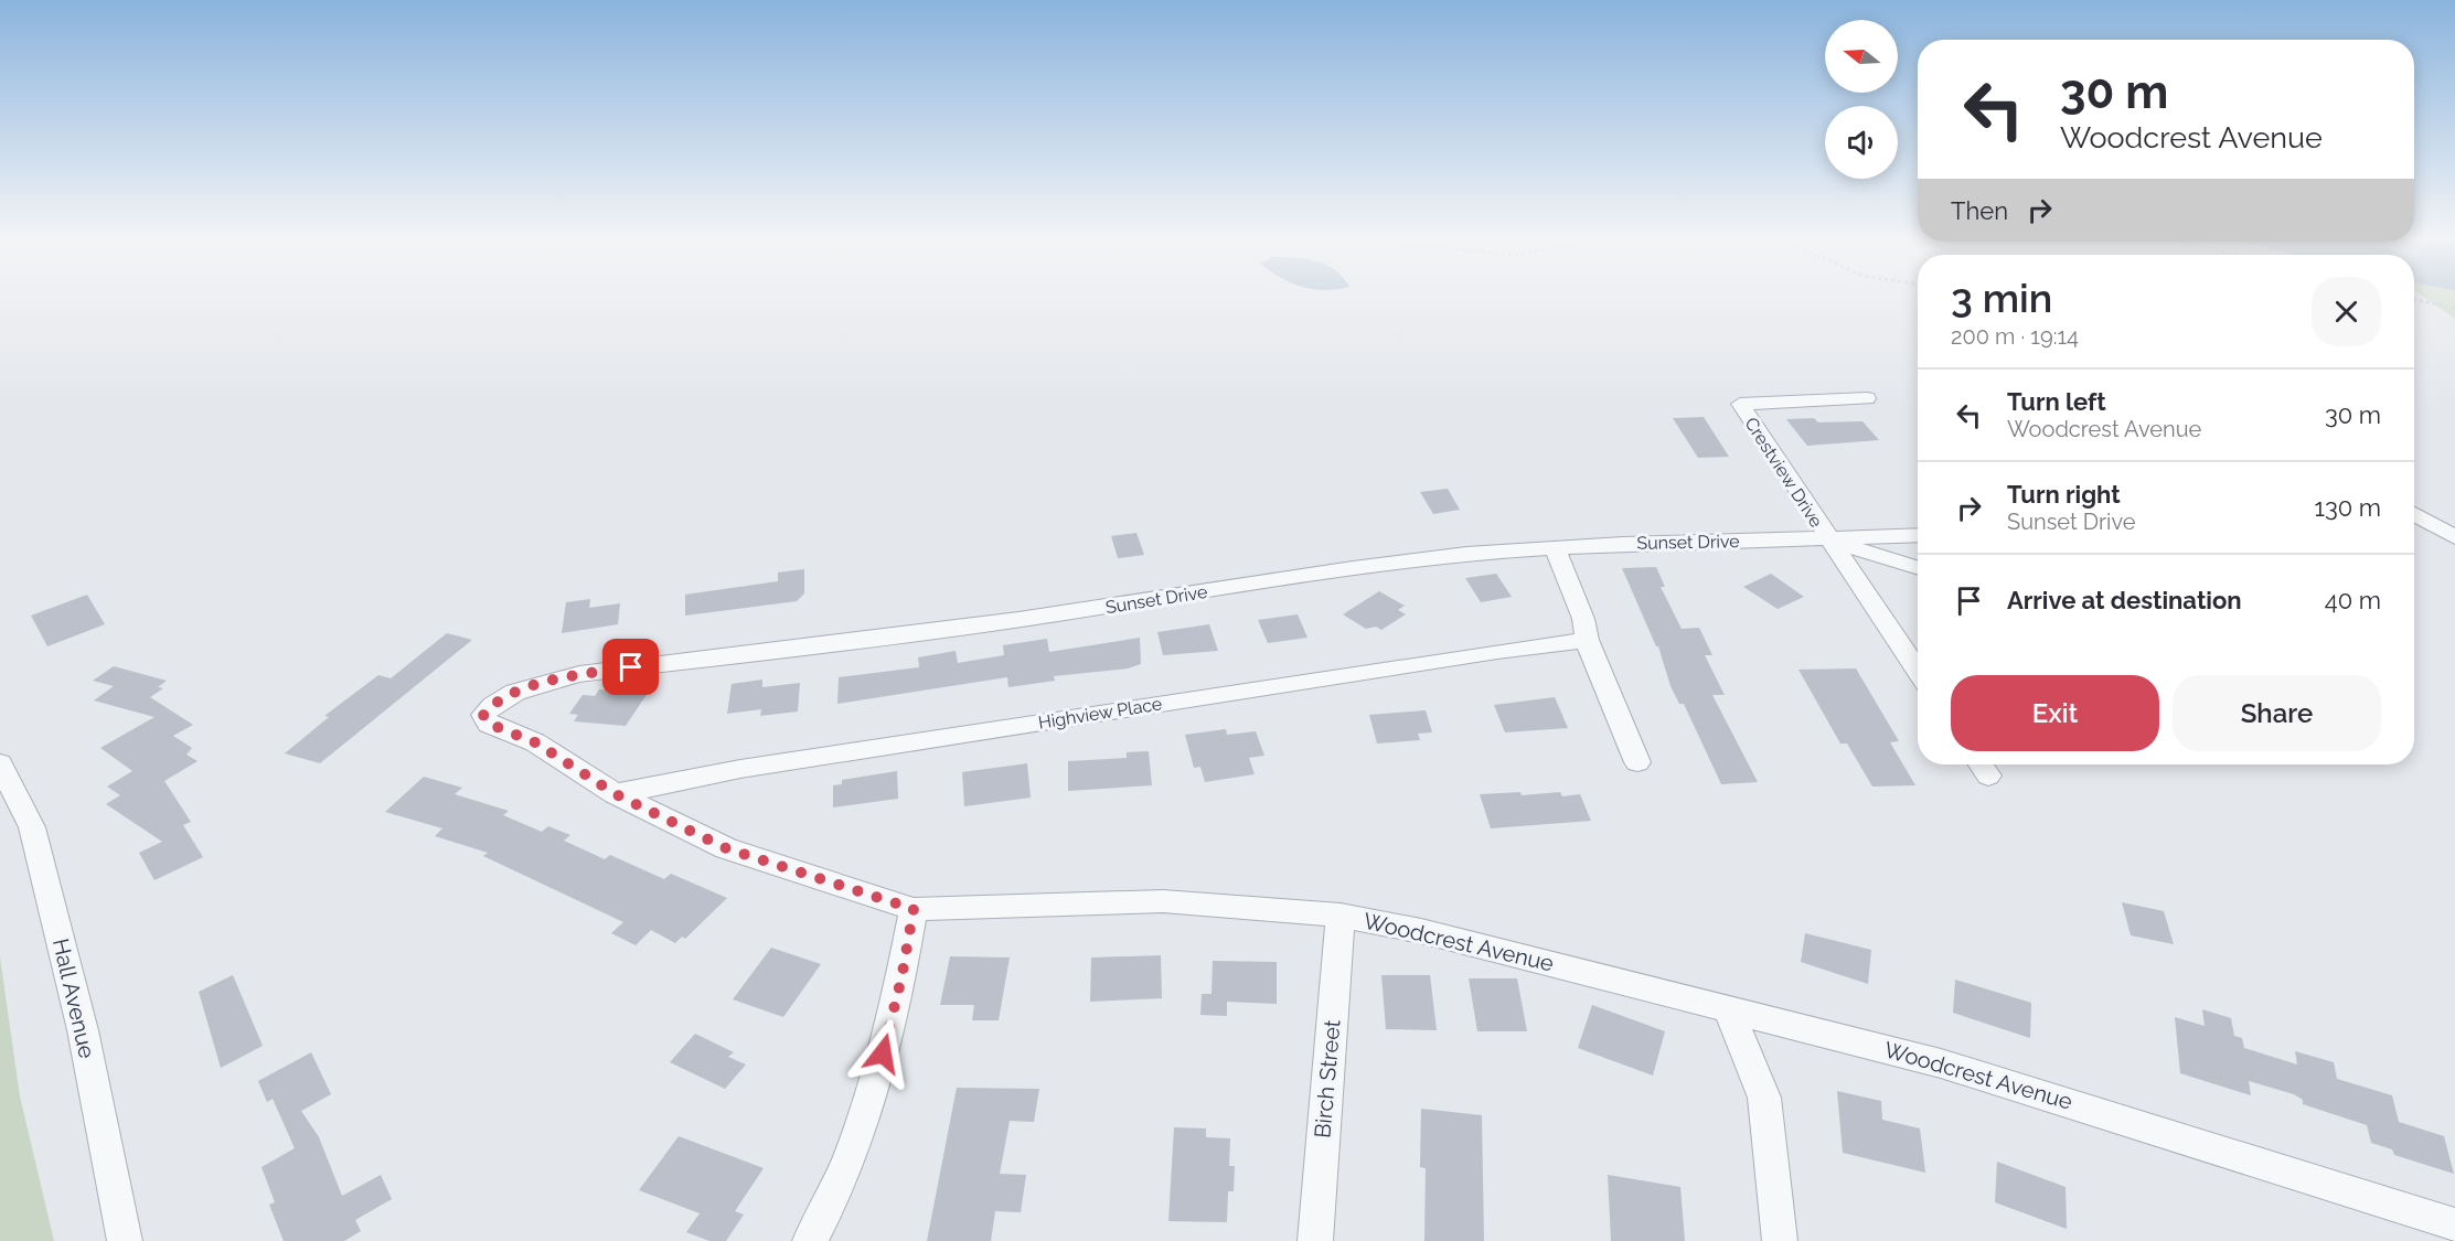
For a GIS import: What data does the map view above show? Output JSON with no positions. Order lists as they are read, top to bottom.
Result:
{
  "streets": {
    "street": [
      "Crestview Drive",
      "Sunset Drive",
      "Highview Place",
      "Woodcrest Avenue",
      "Hall Avenue",
      "Birch Street"
    ]
  },
  "crossings": [
    ["Crestview Drive", "Sunset Drive"],
    ["Sunset Drive", "Woodcrest Avenue"],
    ["Highview Place", "Woodcrest Avenue"],
    ["Woodcrest Avenue", "Birch Street"]
  ],
  "north": "left",
  "page": {
    "turn": ["30 m", "Woodcrest Avenue"],
    "then": "Then",
    "heading": ["3 min", "200 m · 19:14"],
    "list": [
      {
        "name": "Turn left",
        "note": "Woodcrest Avenue",
        "value": "30 m"
      },
      {
        "name": "Turn right",
        "note": "Sunset Drive",
        "value": "130 m"
      },
      {
        "name": "Arrive at destination",
        "value": "40 m"
      }
    ],
    "buttons": ["Exit", "Share"]
  }
}
